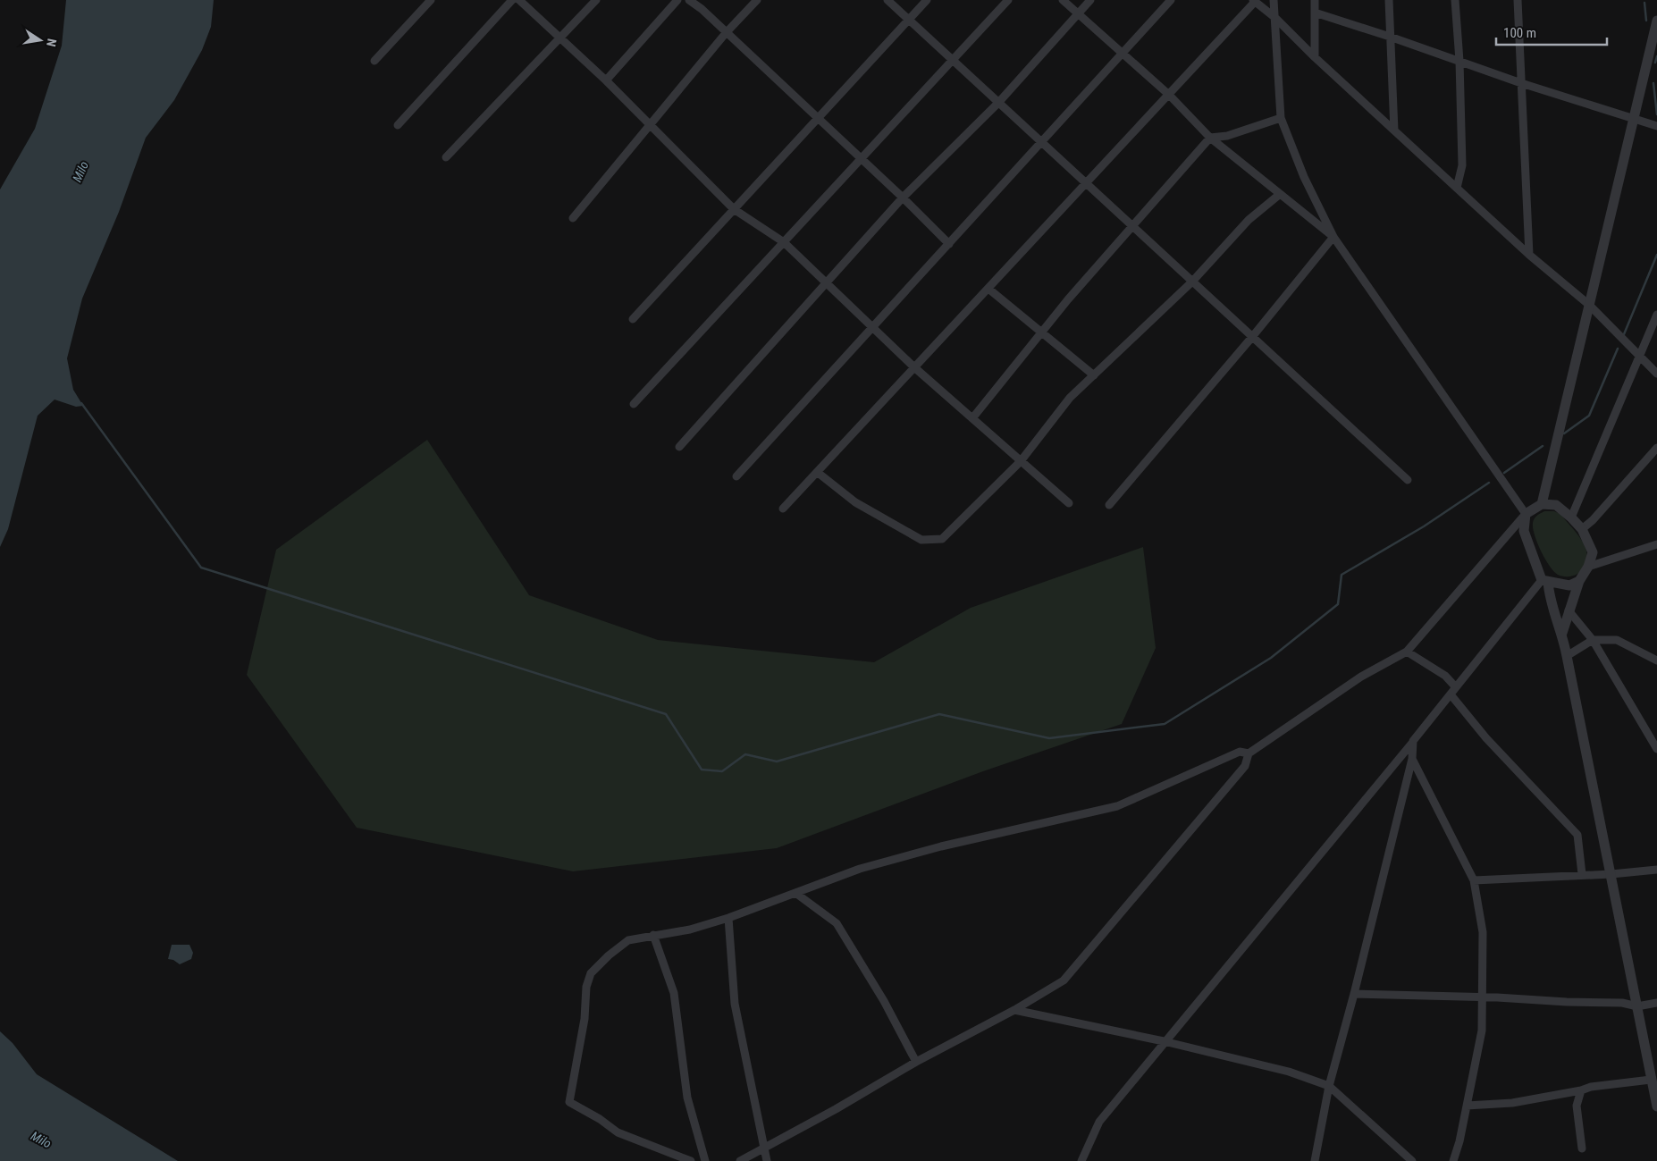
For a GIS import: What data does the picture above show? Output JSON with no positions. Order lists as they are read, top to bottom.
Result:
{
  "water": ["Milo"],
  "scale_bar": "100 m",
  "north": "right"
}
